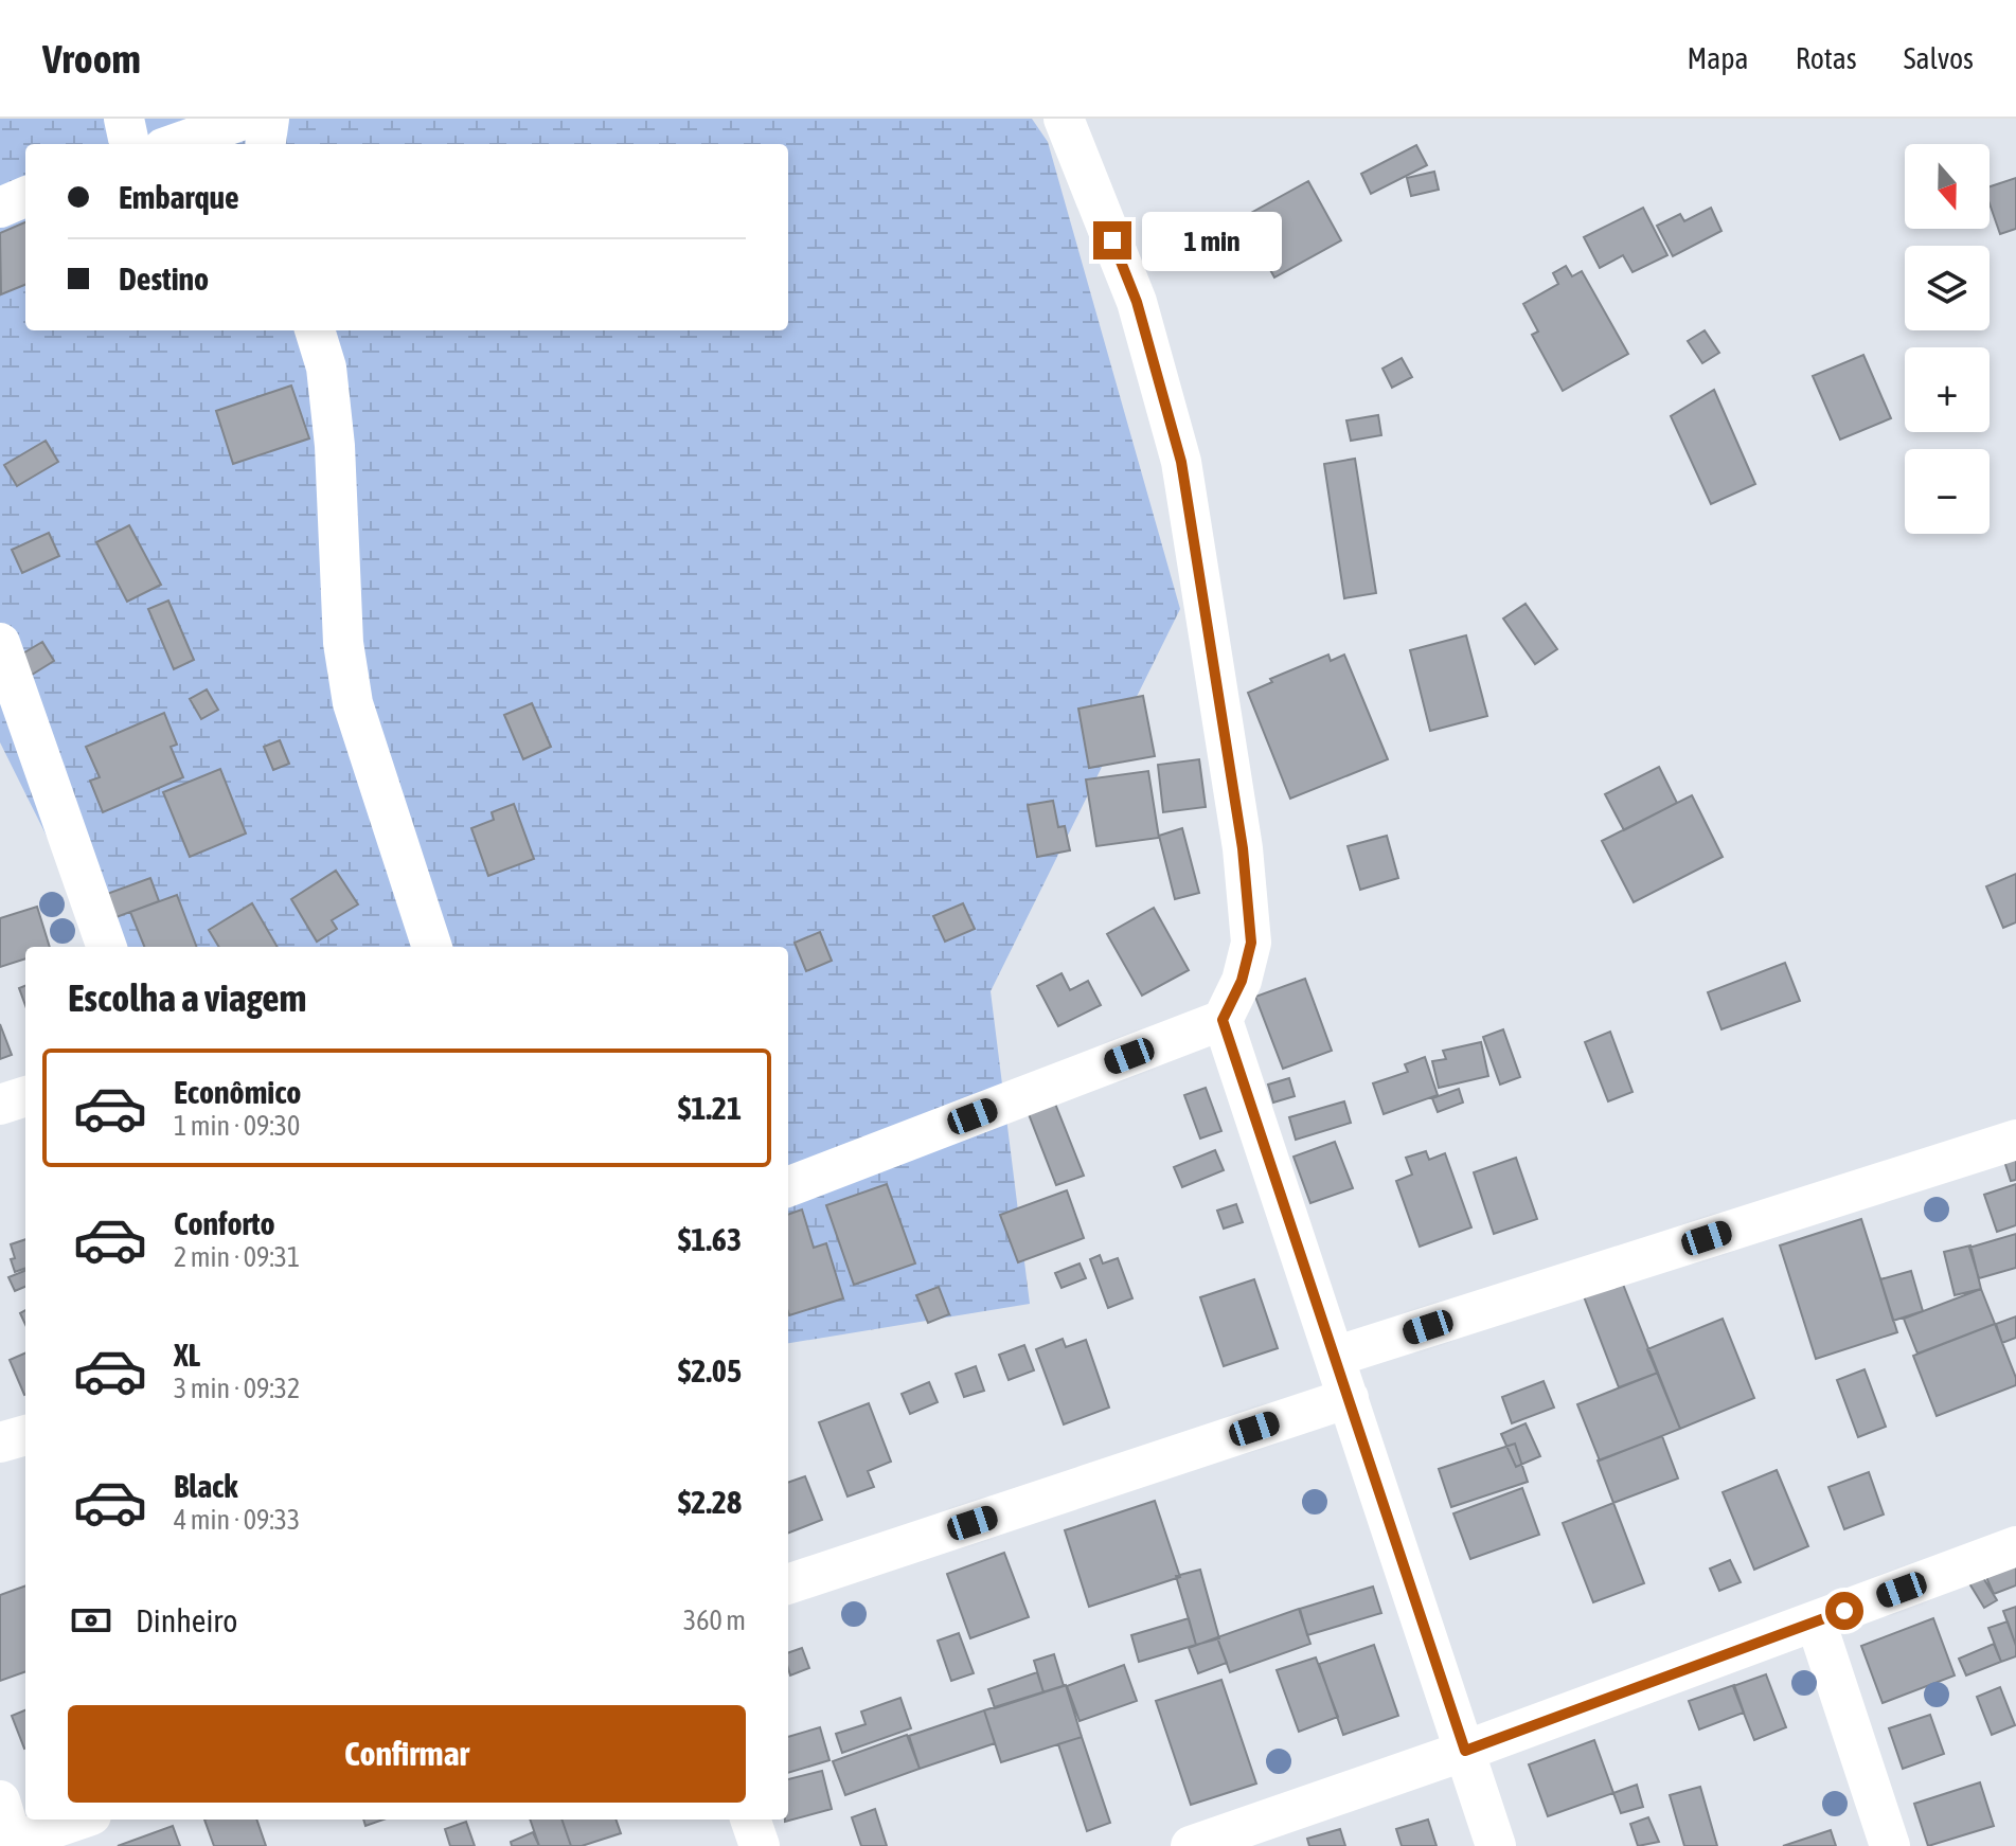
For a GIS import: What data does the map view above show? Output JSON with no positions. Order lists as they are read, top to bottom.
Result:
{
  "north": "bottom",
  "page": {
    "header": "Vroom",
    "nav": ["Mapa", "Rotas", "Salvos"],
    "map_buttons": ["+", "−"],
    "banner": ["Embarque", "Destino"],
    "bubble": "1 min",
    "heading": "Escolha a viagem",
    "list": [
      {
        "name": "Econômico",
        "note": "1 min · 09:30",
        "value": "$1.21"
      },
      {
        "name": "Conforto",
        "note": "2 min · 09:31",
        "value": "$1.63"
      },
      {
        "name": "XL",
        "note": "3 min · 09:32",
        "value": "$2.05"
      },
      {
        "name": "Black",
        "note": "4 min · 09:33",
        "value": "$2.28"
      }
    ],
    "pay": ["Dinheiro", "360 m"],
    "buttons": "Confirmar"
  }
}
